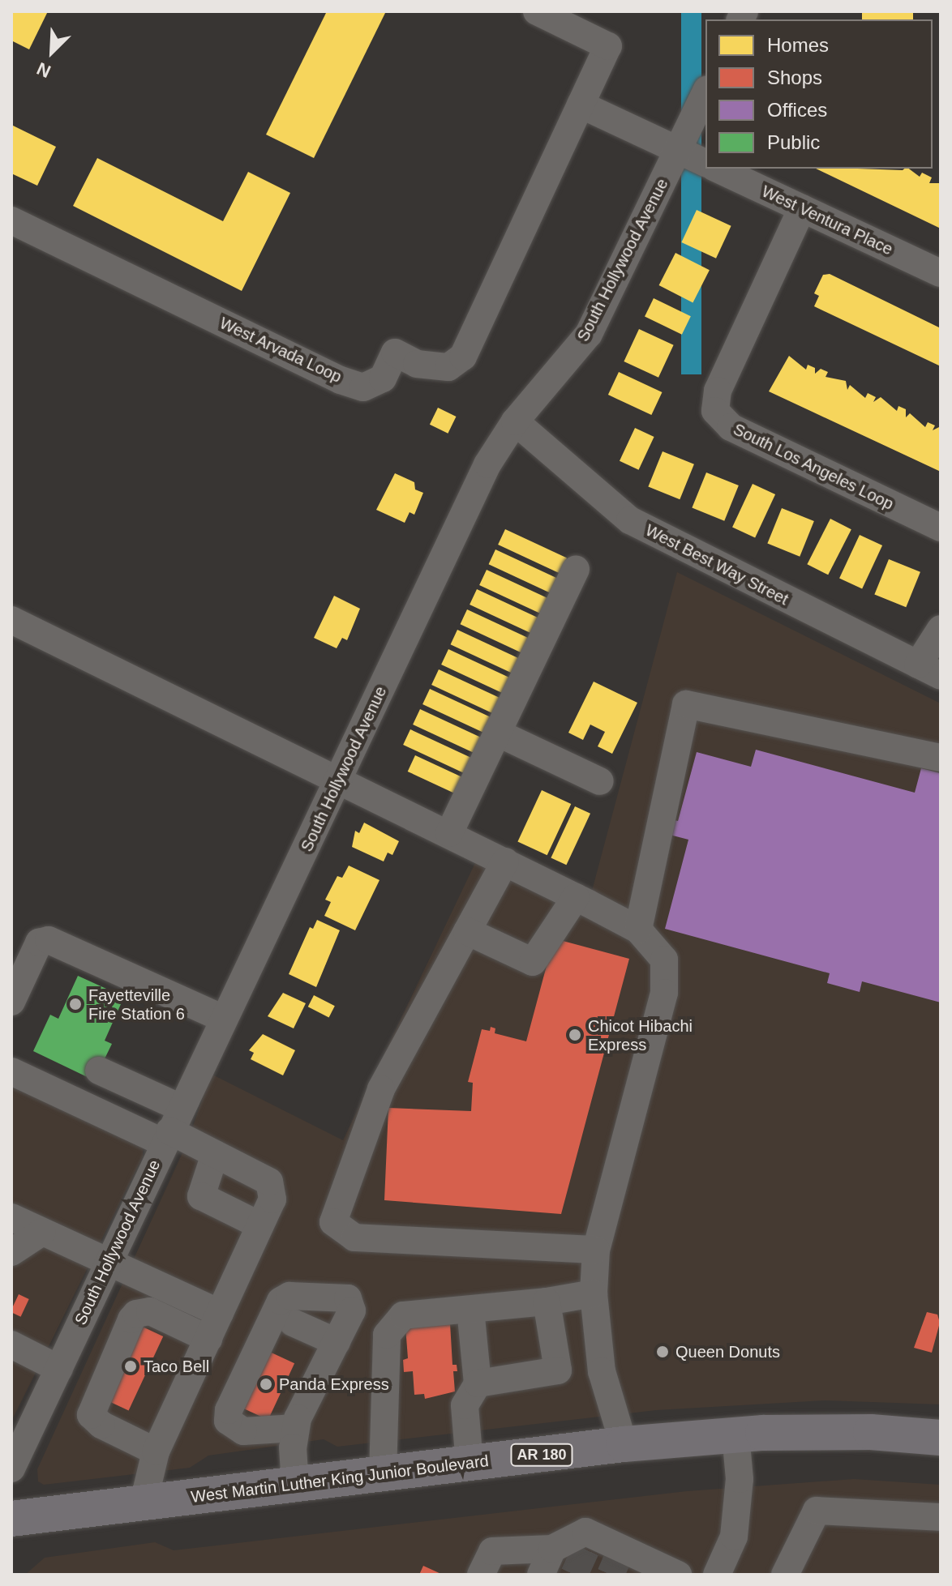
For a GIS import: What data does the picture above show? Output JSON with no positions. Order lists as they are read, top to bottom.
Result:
{
  "streets": {
    "main road": ["AR 180", "West Martin Luther King Junior Boulevard"],
    "street": [
      "West Ventura Place",
      "South Hollywood Avenue",
      "West Arvada Loop",
      "South Los Angeles Loop",
      "West Best Way Street"
    ]
  },
  "crossings": [
    ["West Ventura Place", "South Los Angeles Loop"],
    ["South Hollywood Avenue", "West Best Way Street"]
  ],
  "places": [
    "Fayetteville Fire Station 6",
    "Chicot Hibachi Express",
    "Queen Donuts",
    "Taco Bell",
    "Panda Express"
  ],
  "legend": [
    "Homes",
    "Shops",
    "Offices",
    "Public"
  ],
  "north": "bottom left"
}
